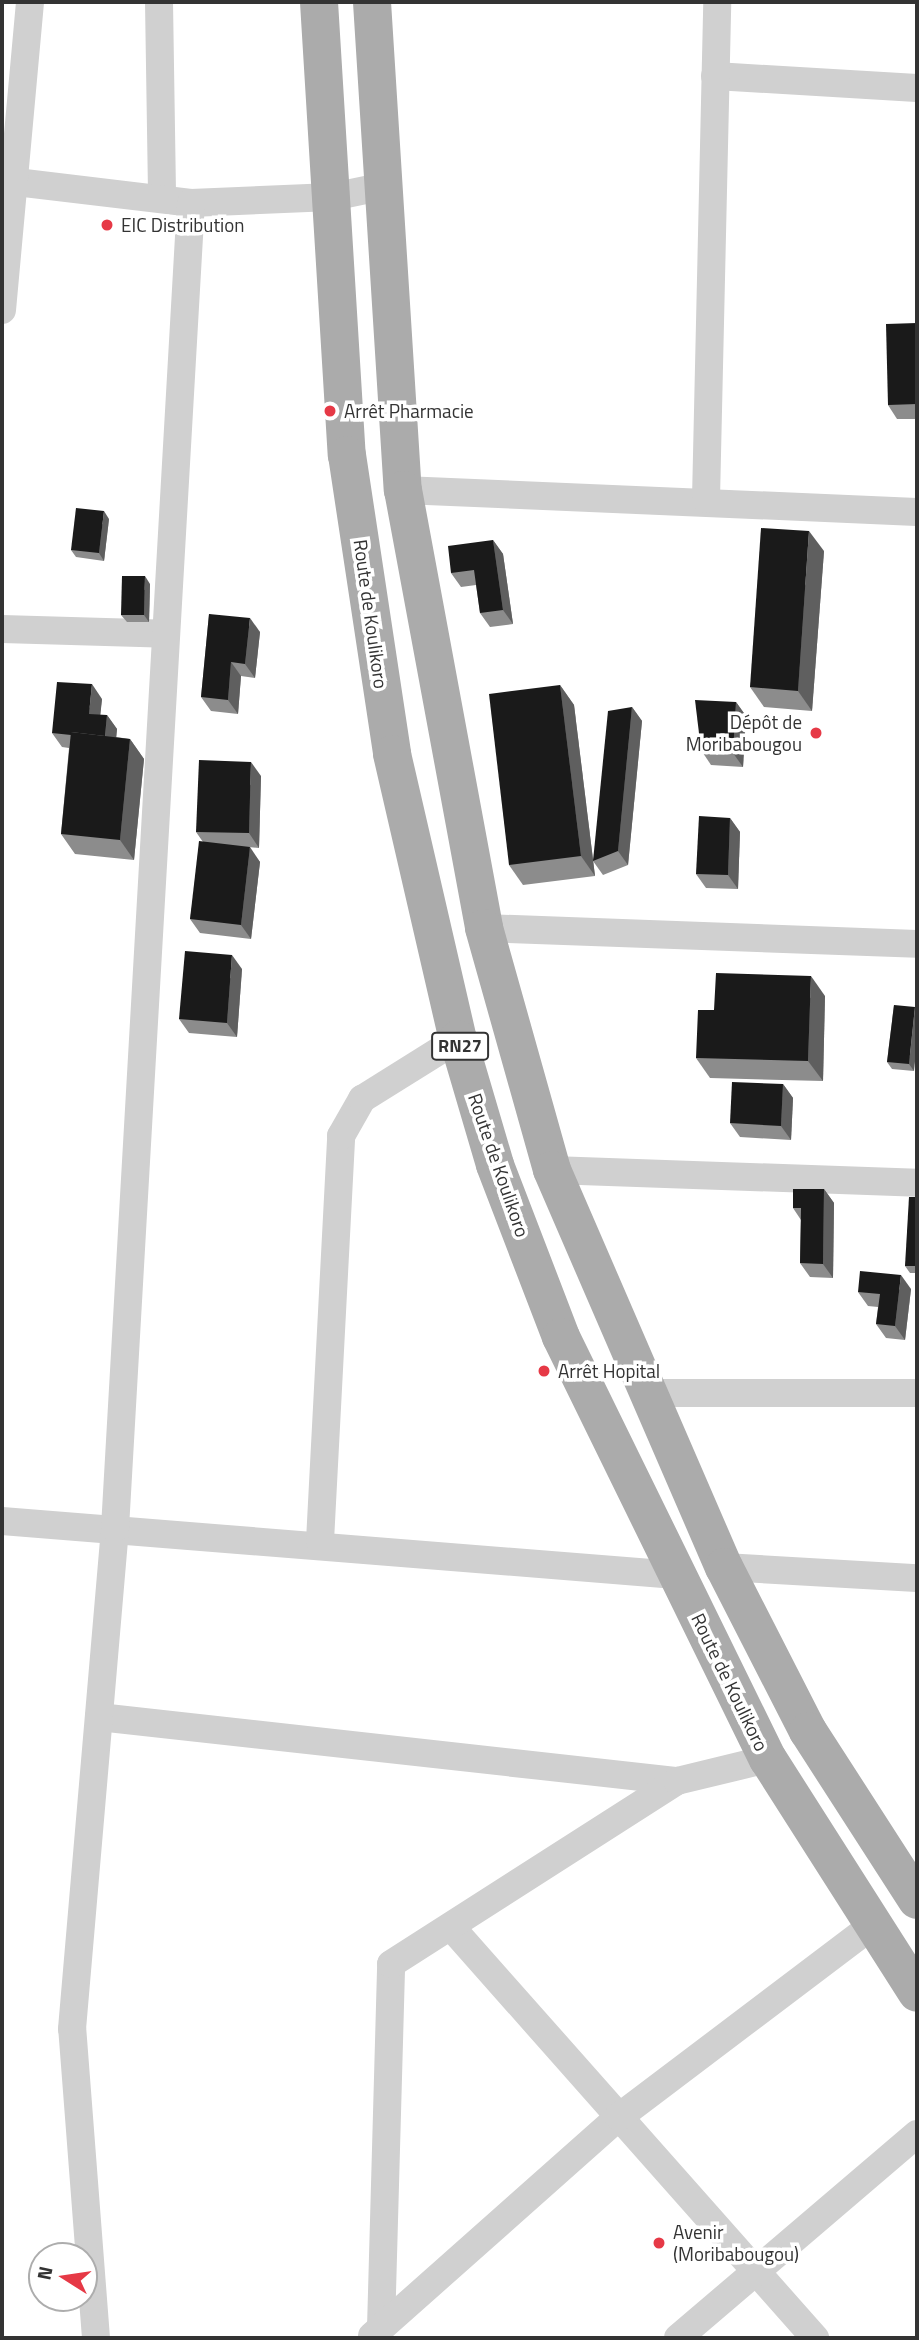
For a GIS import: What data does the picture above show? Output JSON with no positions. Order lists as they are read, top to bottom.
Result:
{
  "streets": {
    "main road": ["Route de Koulikoro", "RN27"]
  },
  "places": [
    "EIC Distribution",
    "Arrêt Pharmacie",
    "Dépôt de Moribabougou",
    "Arrêt Hopital",
    "Avenir (Moribabougou)"
  ],
  "north": "left"
}
